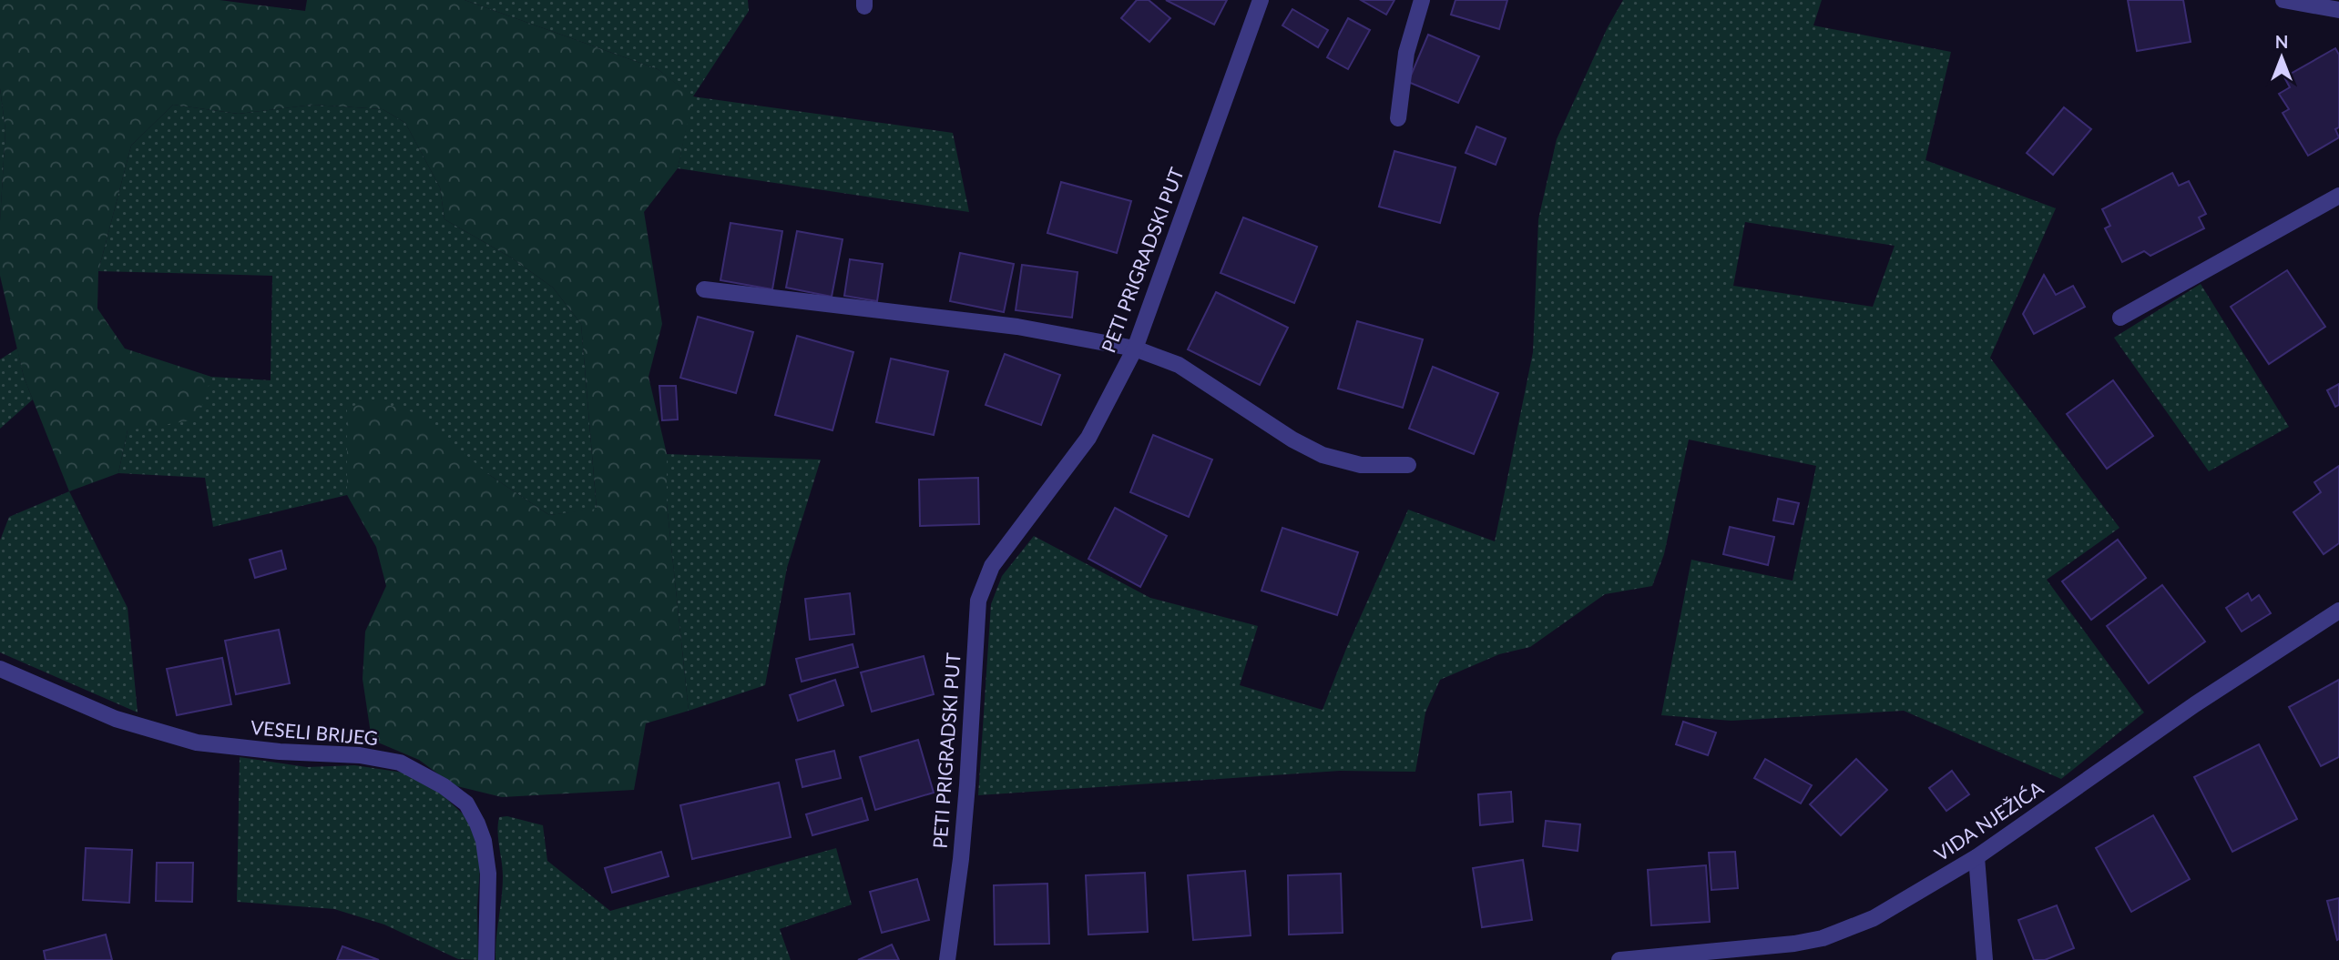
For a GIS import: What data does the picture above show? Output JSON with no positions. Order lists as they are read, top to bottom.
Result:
{
  "streets": {
    "street": ["PETI PRIGRADSKI PUT", "VESELI BRIJEG", "VIDA NJEŽIĆA"]
  },
  "north": "top"
}
